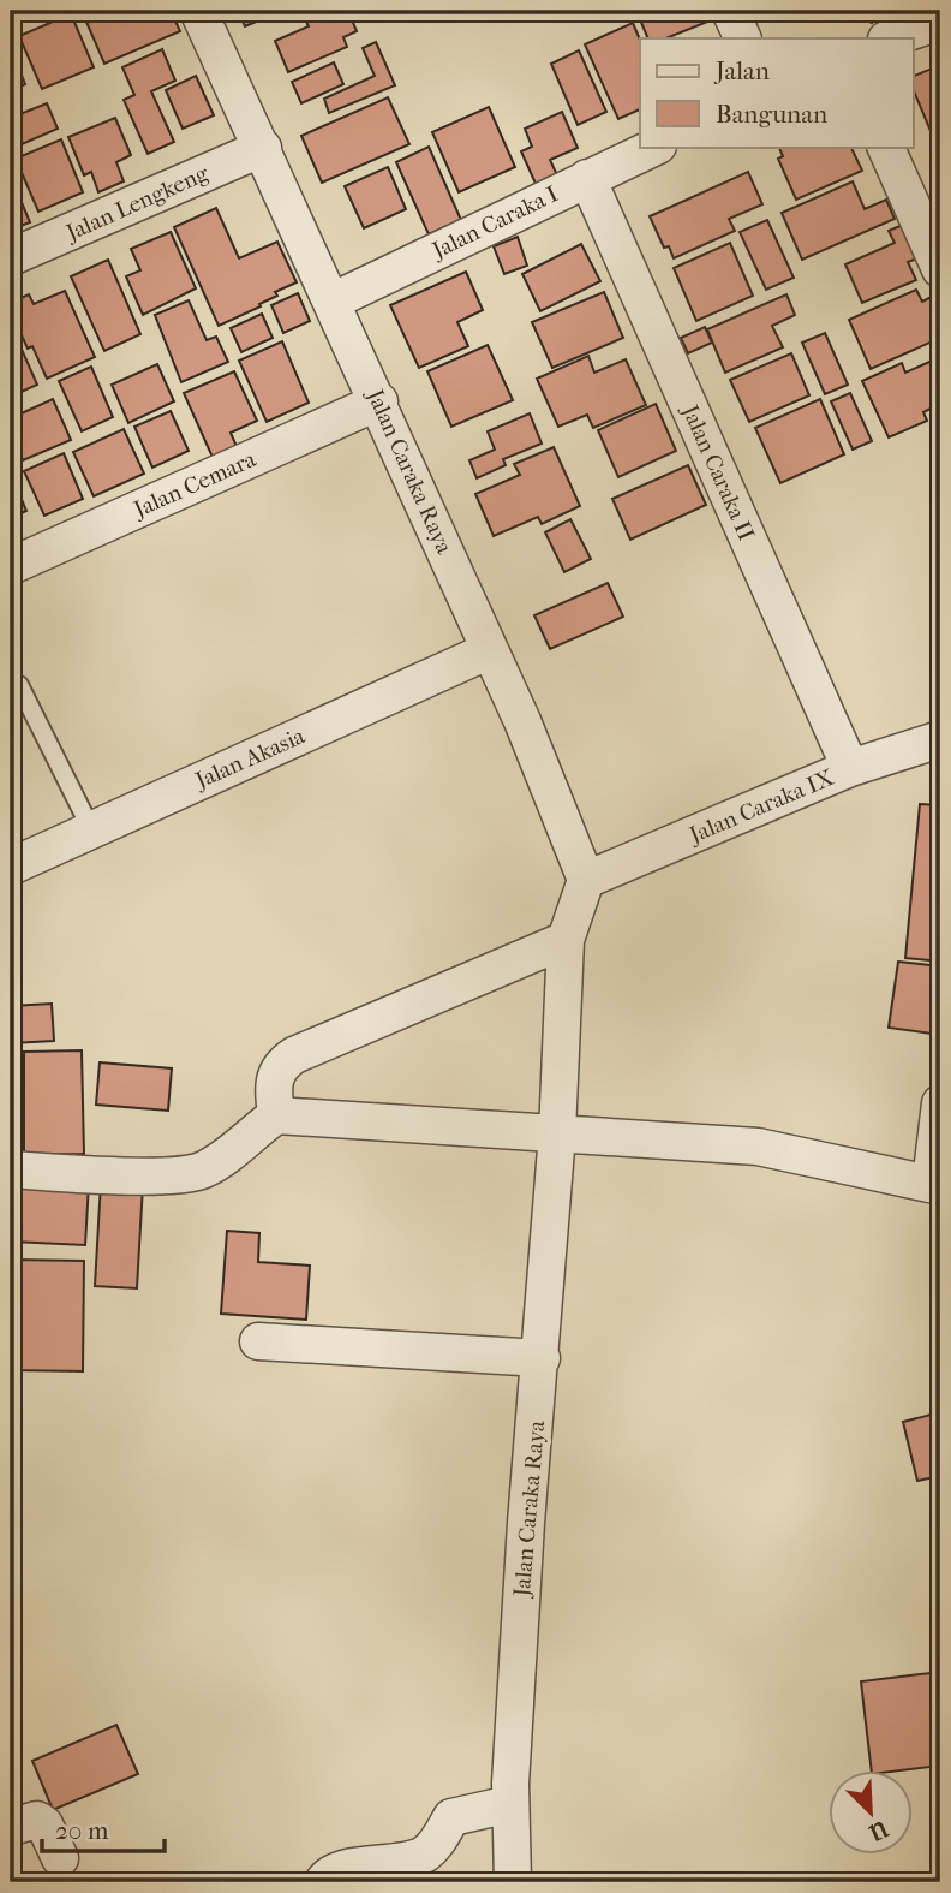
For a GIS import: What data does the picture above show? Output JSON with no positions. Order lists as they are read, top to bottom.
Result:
{
  "streets": {
    "street": [
      "Jalan Lengkeng",
      "Jalan Caraka I",
      "Jalan Caraka Raya",
      "Jalan Caraka II",
      "Jalan Cemara",
      "Jalan Akasia",
      "Jalan Caraka IX"
    ]
  },
  "crossings": [
    ["Jalan Lengkeng", "Jalan Caraka Raya"],
    ["Jalan Caraka I", "Jalan Caraka Raya"],
    ["Jalan Caraka I", "Jalan Caraka II"],
    ["Jalan Caraka Raya", "Jalan Cemara"],
    ["Jalan Caraka Raya", "Jalan Akasia"],
    ["Jalan Caraka Raya", "Jalan Caraka IX"],
    ["Jalan Caraka II", "Jalan Caraka IX"]
  ],
  "legend": ["Jalan", "Bangunan"],
  "scale_bar": "20 m",
  "north": "bottom right"
}
